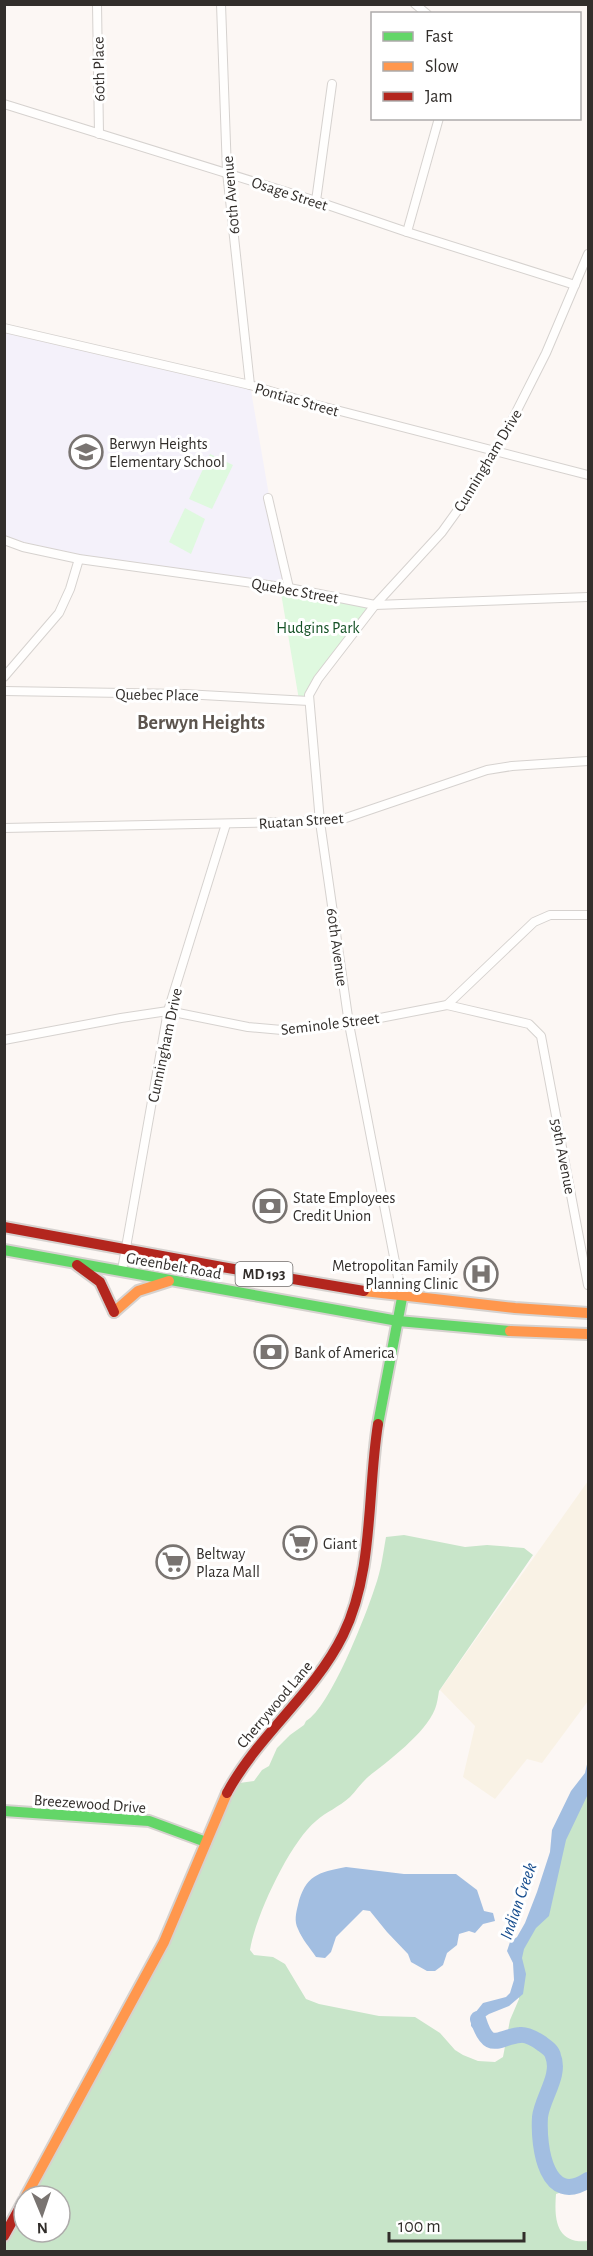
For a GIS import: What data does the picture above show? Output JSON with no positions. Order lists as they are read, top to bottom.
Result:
{
  "streets": {
    "main road": [
      "Greenbelt Road",
      "MD 193",
      "Cherrywood Lane",
      "Breezewood Drive"
    ],
    "street": [
      "60th Place",
      "Osage Street",
      "60th Avenue",
      "Pontiac Street",
      "Cunningham Drive",
      "Quebec Street",
      "Quebec Place",
      "Ruatan Street",
      "Seminole Street",
      "59th Avenue"
    ]
  },
  "crossings": [
    ["60th Place", "Osage Street"],
    ["Osage Street", "60th Avenue"],
    ["Osage Street", "Cunningham Drive"],
    ["60th Avenue", "Pontiac Street"],
    ["60th Avenue", "Cunningham Drive"],
    ["60th Avenue", "Quebec Place"],
    ["60th Avenue", "Ruatan Street"],
    ["60th Avenue", "Seminole Street"],
    ["60th Avenue", "Greenbelt Road"],
    ["60th Avenue", "Cherrywood Lane"],
    ["Pontiac Street", "Cunningham Drive"],
    ["Cunningham Drive", "Quebec Street"],
    ["Cunningham Drive", "Quebec Place"],
    ["Cunningham Drive", "Ruatan Street"],
    ["Cunningham Drive", "Seminole Street"],
    ["Cunningham Drive", "Greenbelt Road"],
    ["Seminole Street", "59th Avenue"],
    ["Greenbelt Road", "Cherrywood Lane"],
    ["Cherrywood Lane", "Breezewood Drive"]
  ],
  "districts": ["Berwyn Heights"],
  "water": ["Indian Creek"],
  "parks": ["Hudgins Park"],
  "places": {
    "school or university": ["Berwyn Heights Elementary School"],
    "bank": ["State Employees Credit Union", "Bank of America"],
    "hospital": ["Metropolitan Family Planning Clinic"],
    "supermarket": ["Giant", "Beltway Plaza Mall"]
  },
  "legend": ["Fast", "Slow", "Jam"],
  "scale_bar": "100 m",
  "north": "bottom"
}
